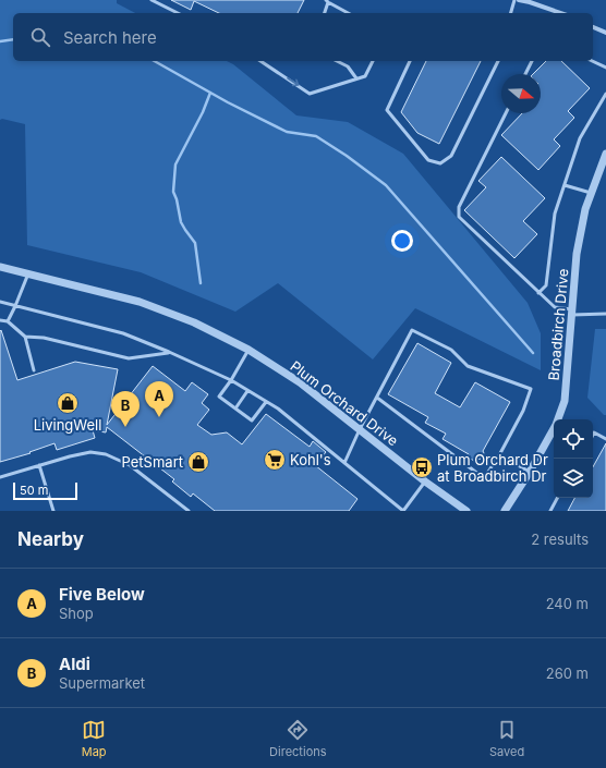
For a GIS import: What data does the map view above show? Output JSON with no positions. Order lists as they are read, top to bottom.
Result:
{
  "streets": {
    "street": ["Broadbirch Drive", "Plum Orchard Drive"]
  },
  "places": {
    "shop": ["LivingWell", "PetSmart"],
    "supermarket": ["Kohl's"],
    "bus stop": ["Plum Orchard Dr at Broadbirch Dr"]
  },
  "scale_bar": "50 m",
  "north": "right",
  "page": {
    "search": "Search here",
    "pins": ["A", "B"],
    "scale": "50 m",
    "heading": ["Nearby", "2 results"],
    "list": [
      {
        "mark": "A",
        "name": "Five Below",
        "note": "Shop",
        "value": "240 m"
      },
      {
        "mark": "B",
        "name": "Aldi",
        "note": "Supermarket",
        "value": "260 m"
      }
    ],
    "nav": ["Map", "Directions", "Saved"]
  }
}
